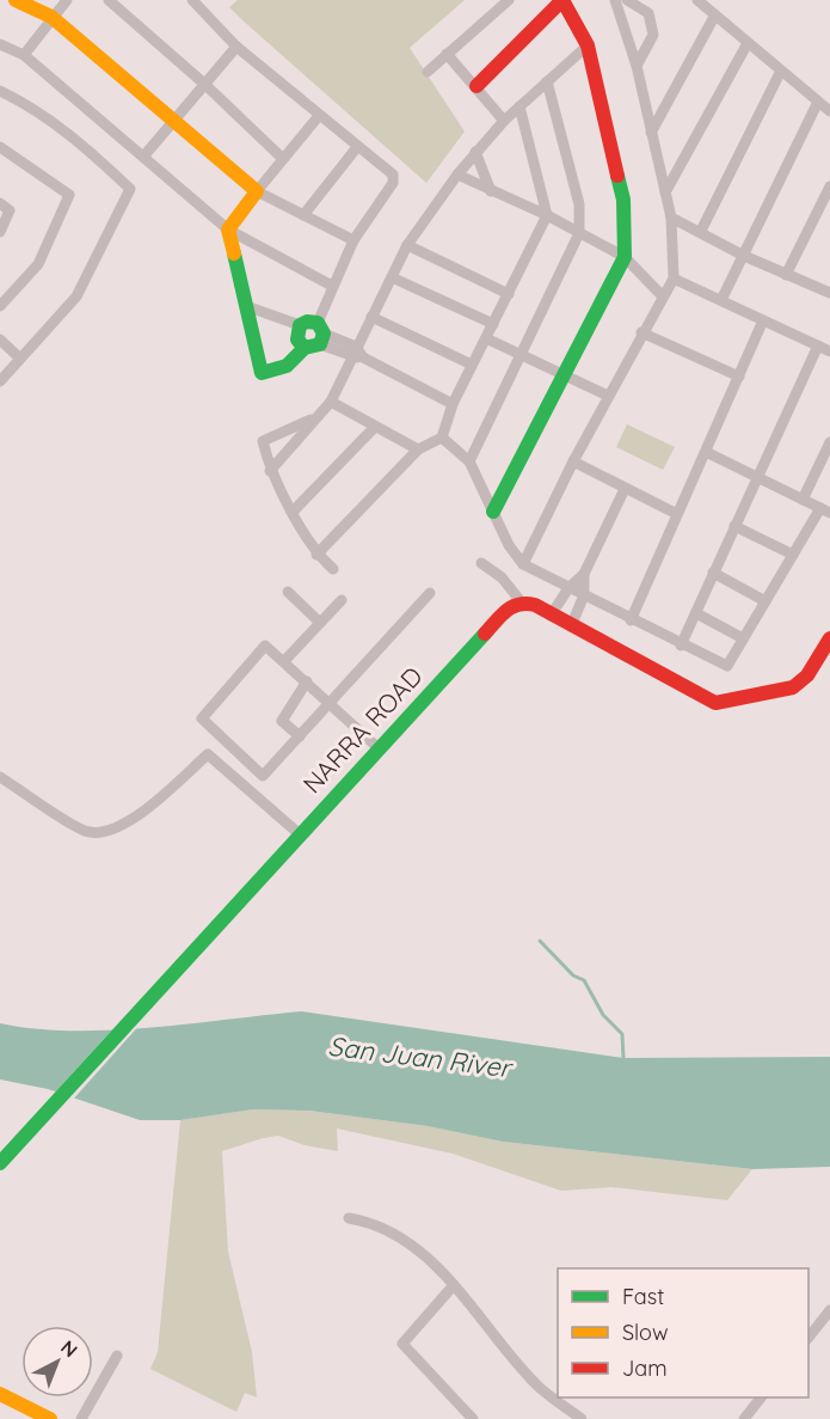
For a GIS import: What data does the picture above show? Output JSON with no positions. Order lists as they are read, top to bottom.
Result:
{
  "streets": {
    "street": ["NARRA ROAD"]
  },
  "water": ["San Juan River"],
  "legend": ["Fast", "Slow", "Jam"],
  "north": "top right"
}
